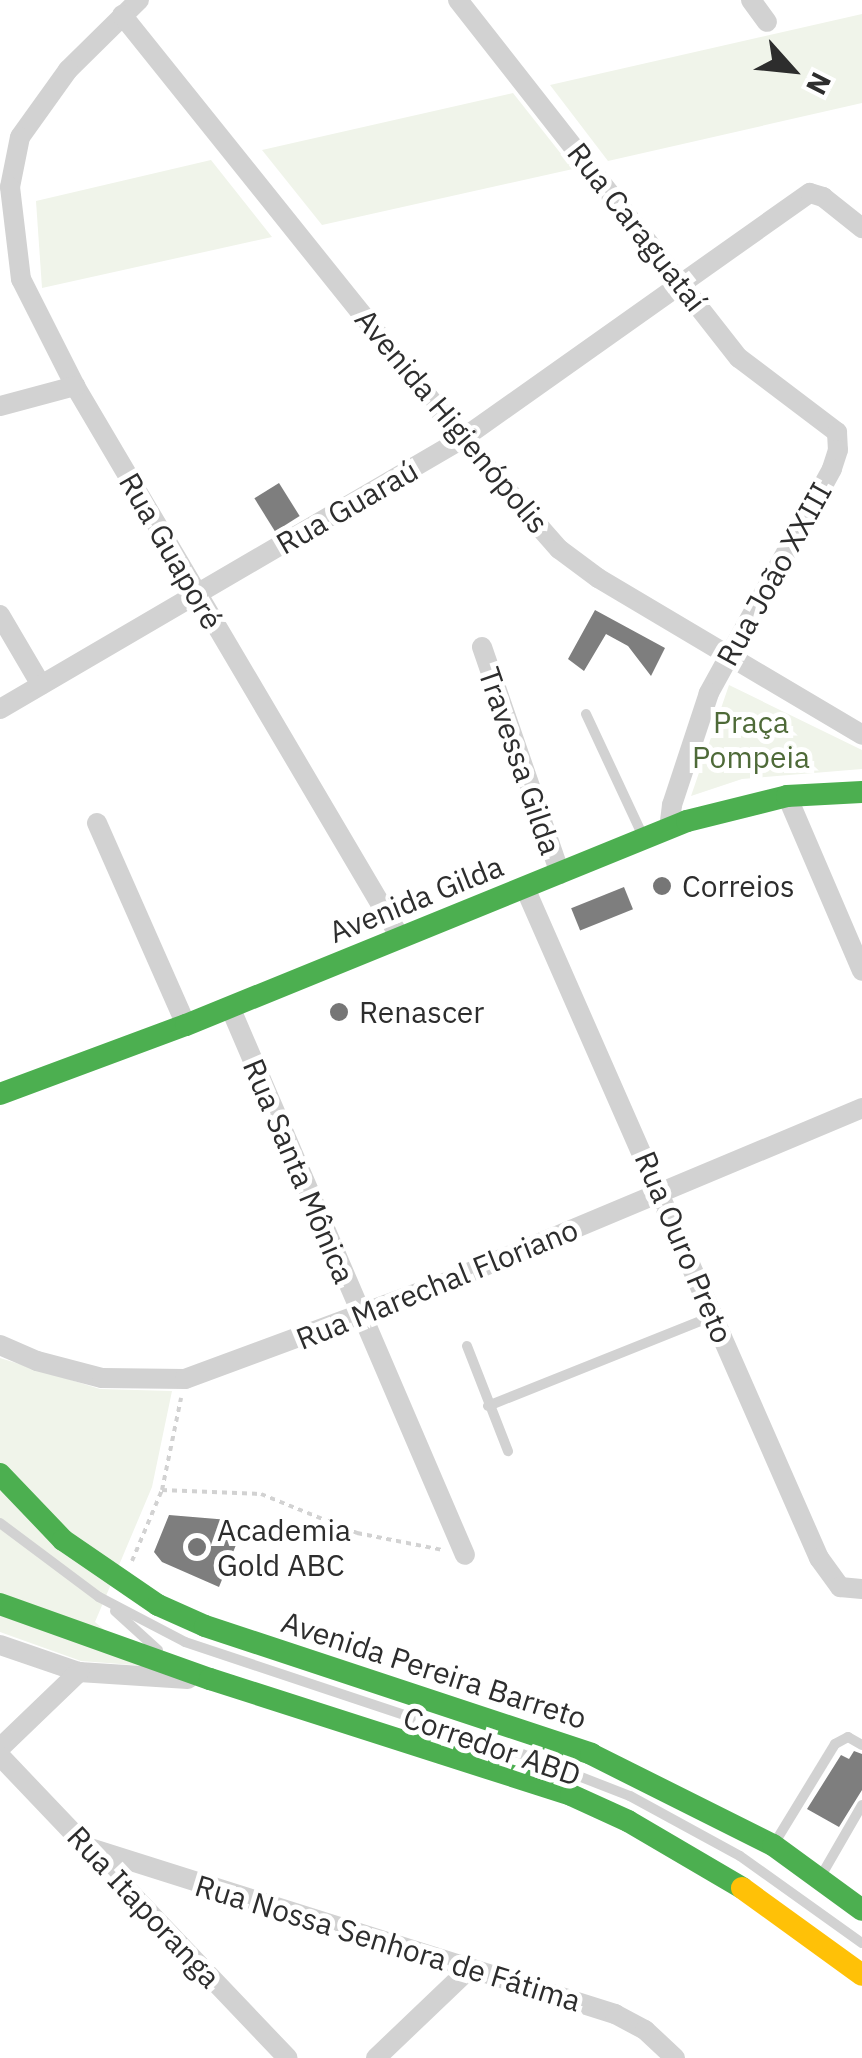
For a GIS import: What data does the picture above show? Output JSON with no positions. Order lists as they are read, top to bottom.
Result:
{
  "streets": {
    "main road": ["Avenida Gilda", "Avenida Pereira Barreto"],
    "street": [
      "Rua Caraguataí",
      "Avenida Higienópolis",
      "Rua Guaraú",
      "Rua Guaporé",
      "Rua João XXIII",
      "Travessa Gilda",
      "Rua Santa Mônica",
      "Rua Ouro Preto",
      "Rua Marechal Floriano",
      "Rua Itaporanga",
      "Rua Nossa Senhora de Fátima"
    ],
    "lane": ["Corredor ABD"]
  },
  "crossings": [
    ["Rua Caraguataí", "Rua Guaraú"],
    ["Rua Caraguataí", "Rua João XXIII"],
    ["Avenida Higienópolis", "Rua Guaraú"],
    ["Avenida Higienópolis", "Rua João XXIII"],
    ["Rua Guaraú", "Rua Guaporé"],
    ["Rua Guaporé", "Avenida Gilda"],
    ["Rua João XXIII", "Avenida Gilda"],
    ["Travessa Gilda", "Avenida Gilda"],
    ["Avenida Gilda", "Rua Santa Mônica"],
    ["Avenida Gilda", "Rua Ouro Preto"],
    ["Rua Santa Mônica", "Rua Marechal Floriano"],
    ["Rua Ouro Preto", "Rua Marechal Floriano"],
    ["Rua Itaporanga", "Rua Nossa Senhora de Fátima"]
  ],
  "parks": ["Praça Pompeia"],
  "places": ["Correios", "Renascer", "Academia Gold ABC"],
  "north": "bottom right"
}
